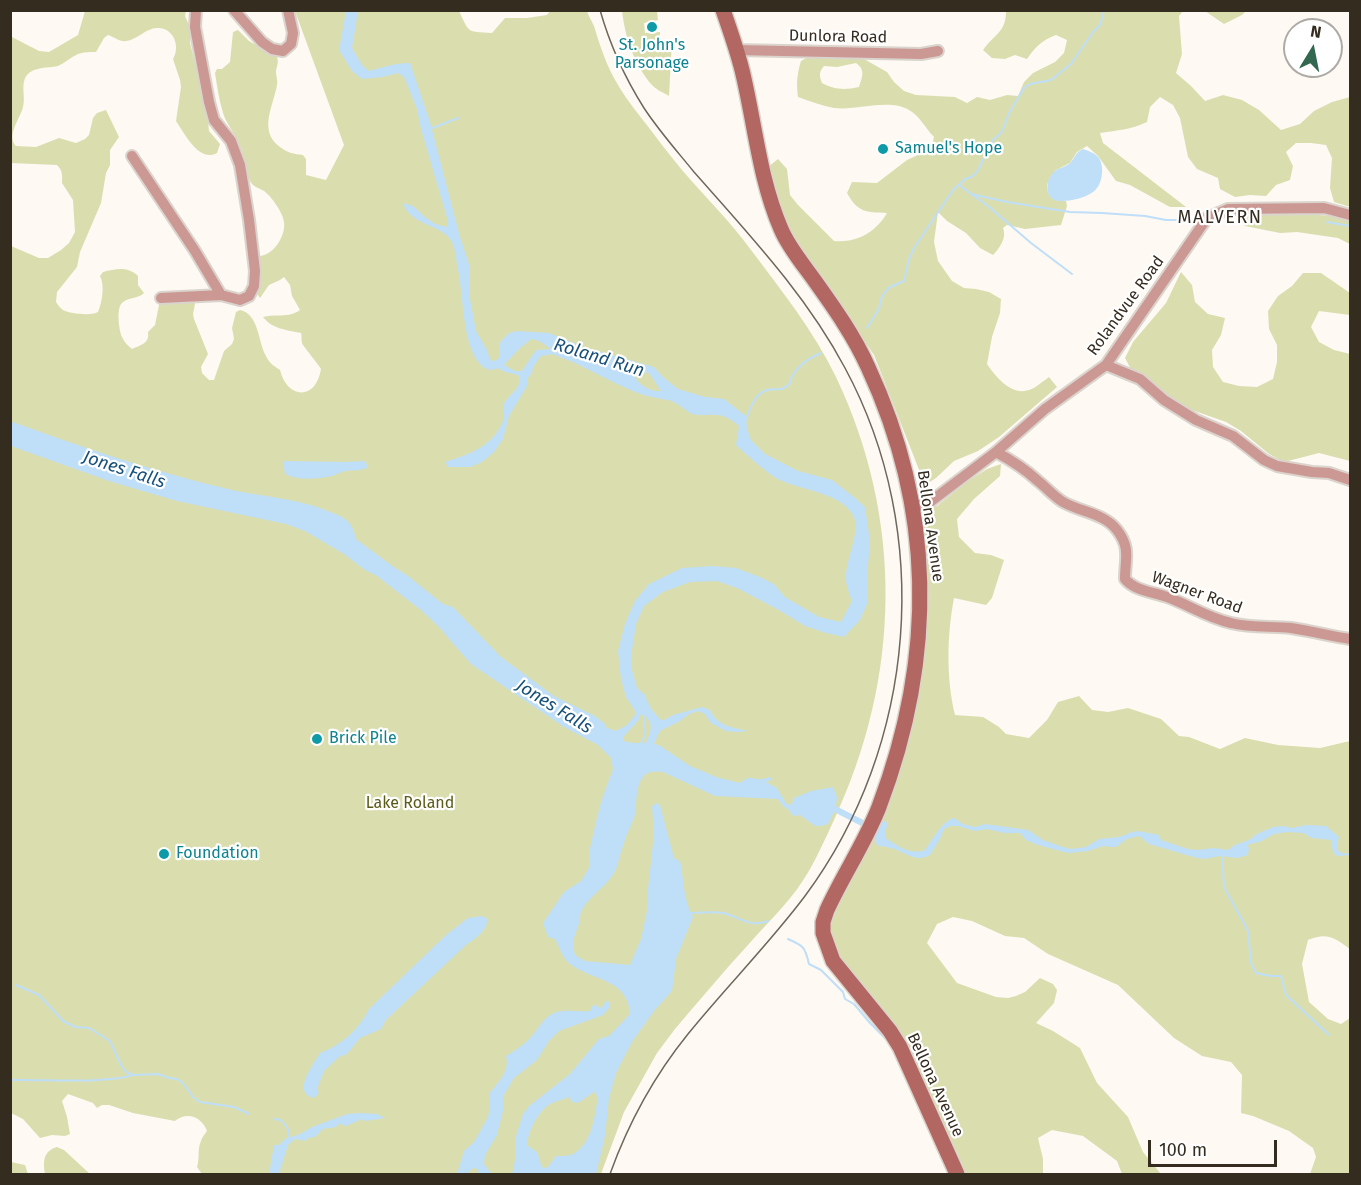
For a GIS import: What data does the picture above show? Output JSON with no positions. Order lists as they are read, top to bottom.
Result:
{
  "streets": {
    "main road": ["Bellona Avenue"],
    "street": ["Dunlora Road", "Rolandvue Road", "Wagner Road"]
  },
  "crossings": [
    ["Dunlora Road", "Bellona Avenue"],
    ["Rolandvue Road", "Bellona Avenue"],
    ["Rolandvue Road", "Wagner Road"]
  ],
  "districts": ["MALVERN"],
  "water": ["Roland Run", "Jones Falls"],
  "parks": ["Lake Roland"],
  "places": [
    "St. John's Parsonage",
    "Samuel's Hope",
    "Brick Pile",
    "Foundation"
  ],
  "scale_bar": "100 m",
  "north": "top"
}
